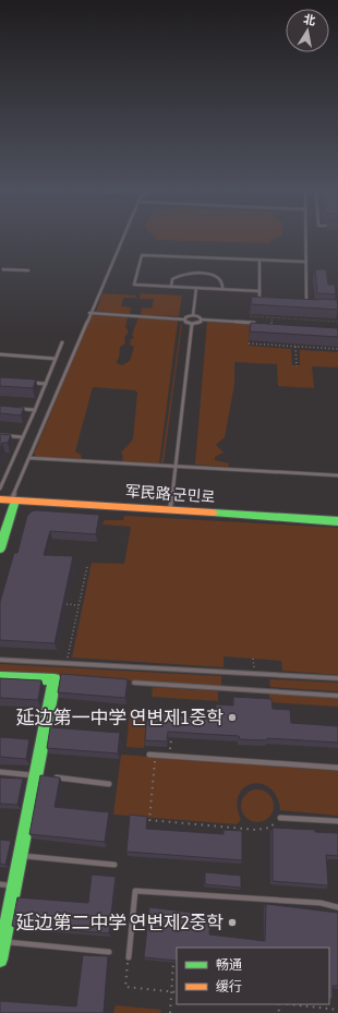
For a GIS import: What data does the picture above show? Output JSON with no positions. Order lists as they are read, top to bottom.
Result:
{
  "streets": {
    "street": ["军民路 군민로"]
  },
  "places": ["延边第一中学 연변제1중학", "延边第二中学 연변제2중학"],
  "legend": ["畅通", "缓行"],
  "north": "top"
}
